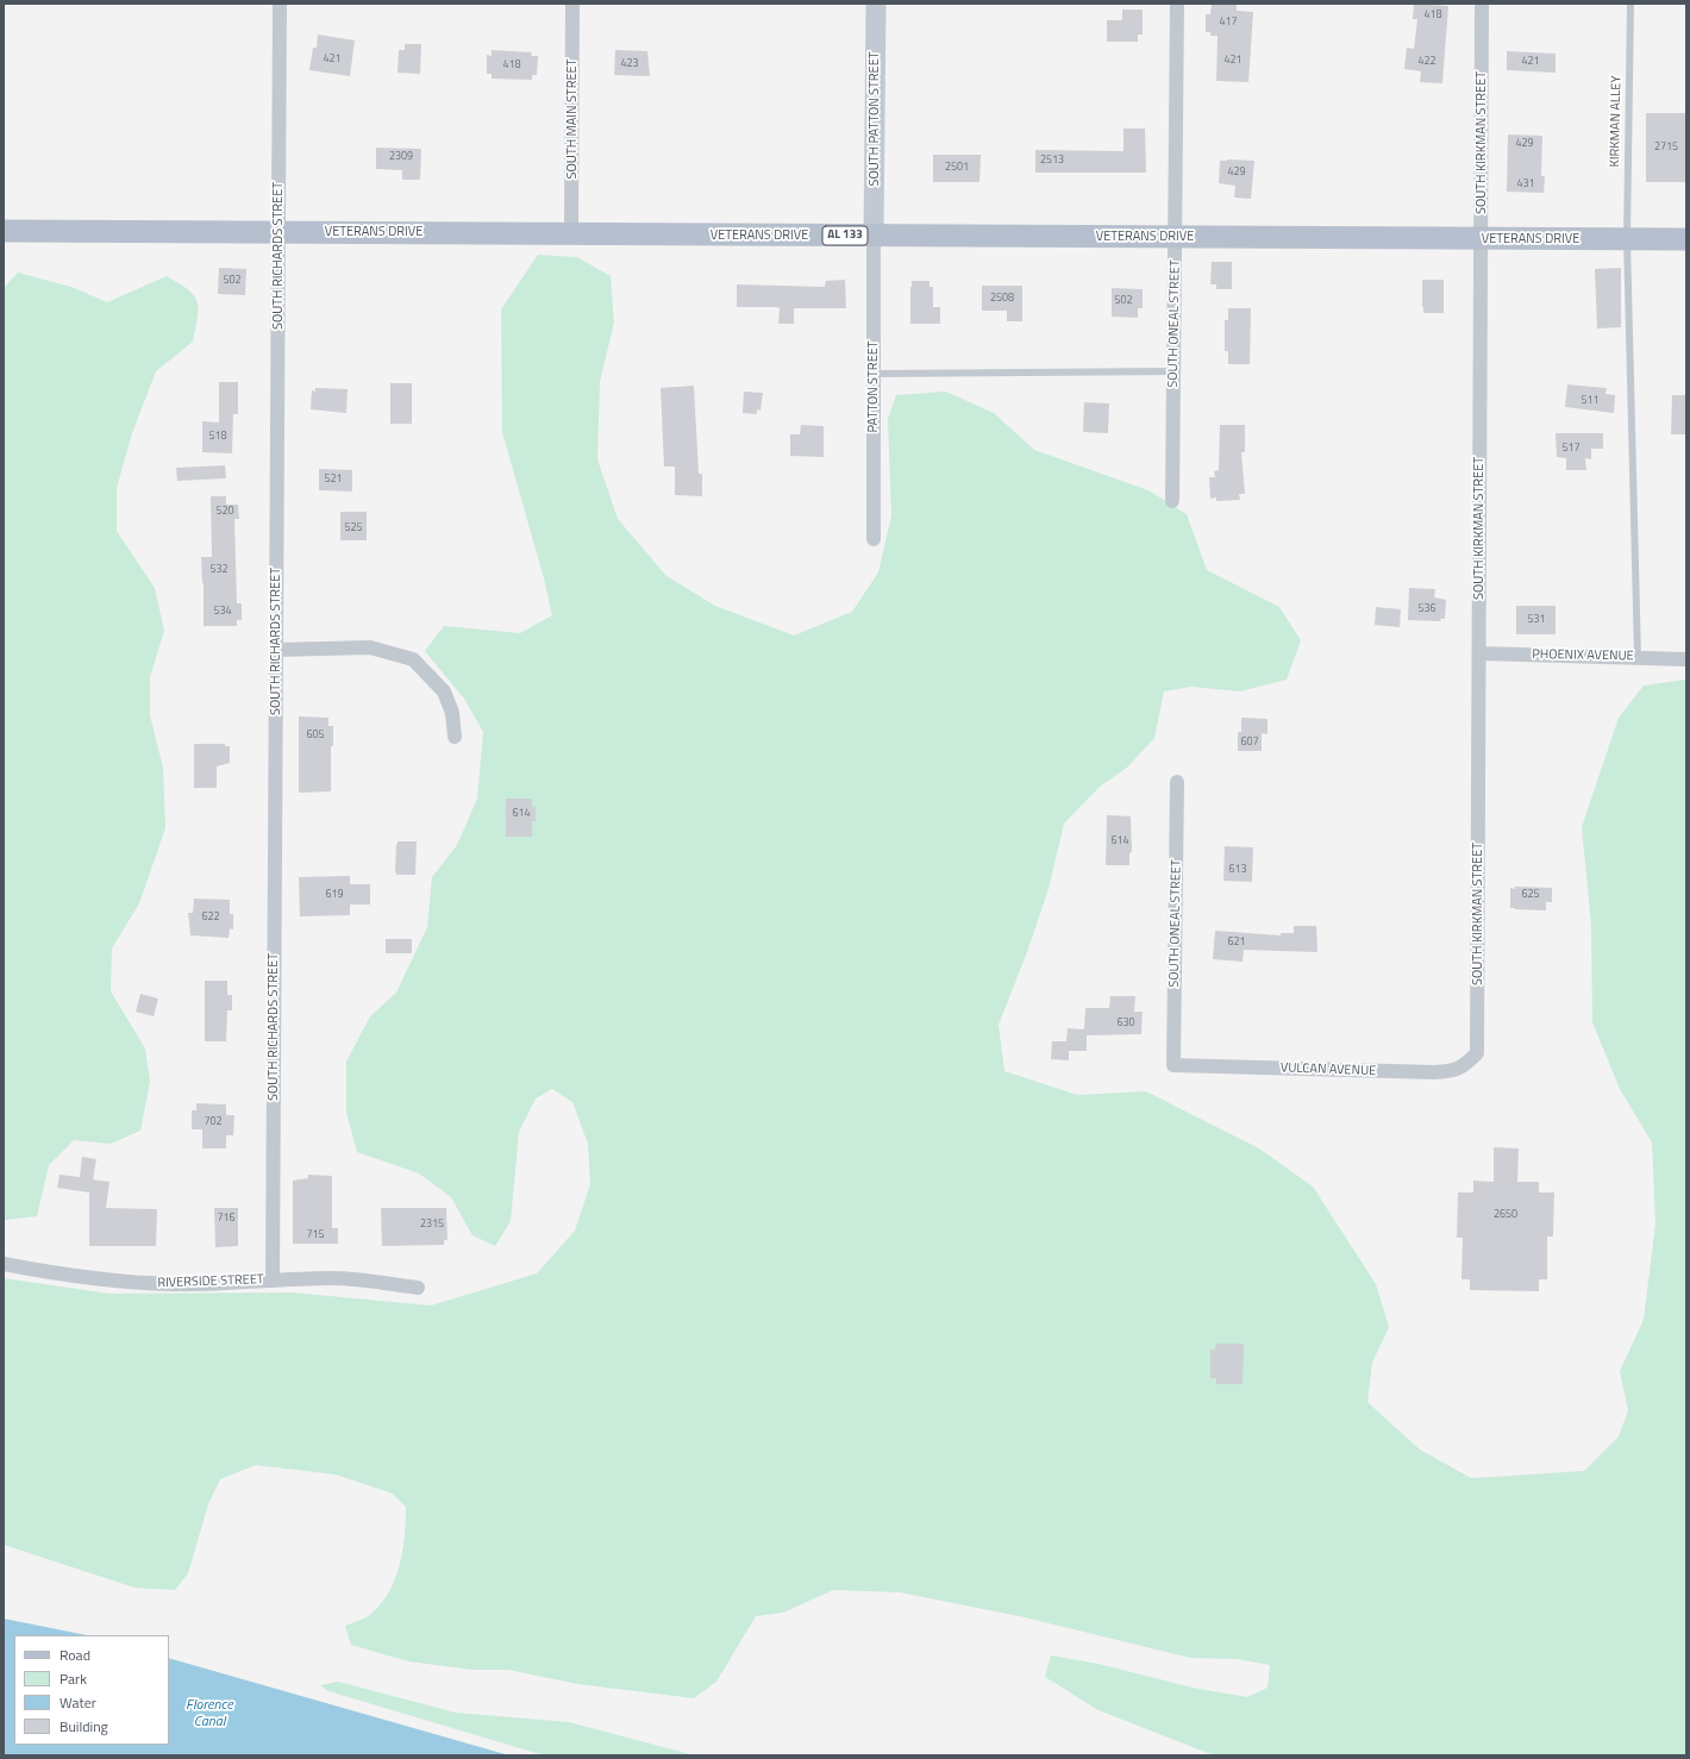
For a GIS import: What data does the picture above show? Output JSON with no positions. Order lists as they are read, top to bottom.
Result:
{
  "streets": {
    "main road": ["VETERANS DRIVE", "AL 133"],
    "street": [
      "SOUTH MAIN STREET",
      "SOUTH PATTON STREET",
      "SOUTH KIRKMAN STREET",
      "SOUTH RICHARDS STREET",
      "SOUTH ONEAL STREET",
      "PATTON STREET",
      "PHOENIX AVENUE",
      "VULCAN AVENUE",
      "RIVERSIDE STREET"
    ],
    "lane": ["KIRKMAN ALLEY"]
  },
  "crossings": [
    ["SOUTH MAIN STREET", "VETERANS DRIVE"],
    ["SOUTH PATTON STREET", "VETERANS DRIVE"],
    ["SOUTH PATTON STREET", "PATTON STREET"],
    ["KIRKMAN ALLEY", "VETERANS DRIVE"],
    ["KIRKMAN ALLEY", "PHOENIX AVENUE"],
    ["SOUTH KIRKMAN STREET", "VETERANS DRIVE"],
    ["SOUTH KIRKMAN STREET", "PHOENIX AVENUE"],
    ["SOUTH KIRKMAN STREET", "VULCAN AVENUE"],
    ["VETERANS DRIVE", "SOUTH RICHARDS STREET"],
    ["VETERANS DRIVE", "SOUTH ONEAL STREET"],
    ["VETERANS DRIVE", "PATTON STREET"],
    ["SOUTH RICHARDS STREET", "RIVERSIDE STREET"],
    ["SOUTH ONEAL STREET", "VULCAN AVENUE"]
  ],
  "water": ["Florence Canal"],
  "house_numbers": [
    "418",
    "417",
    "421",
    "421",
    "422",
    "421",
    "423",
    "418",
    "429",
    "2715",
    "2309",
    "2513",
    "2501",
    "429",
    "431",
    "502",
    "2508",
    "502",
    "511",
    "518",
    "517",
    "521",
    "520",
    "525",
    "532",
    "536",
    "534",
    "531",
    "605",
    "607",
    "614",
    "614",
    "613",
    "619",
    "625",
    "622",
    "621",
    "630",
    "702",
    "2650",
    "716",
    "2315",
    "715"
  ],
  "legend": [
    "Road",
    "Park",
    "Water",
    "Building"
  ]
}
